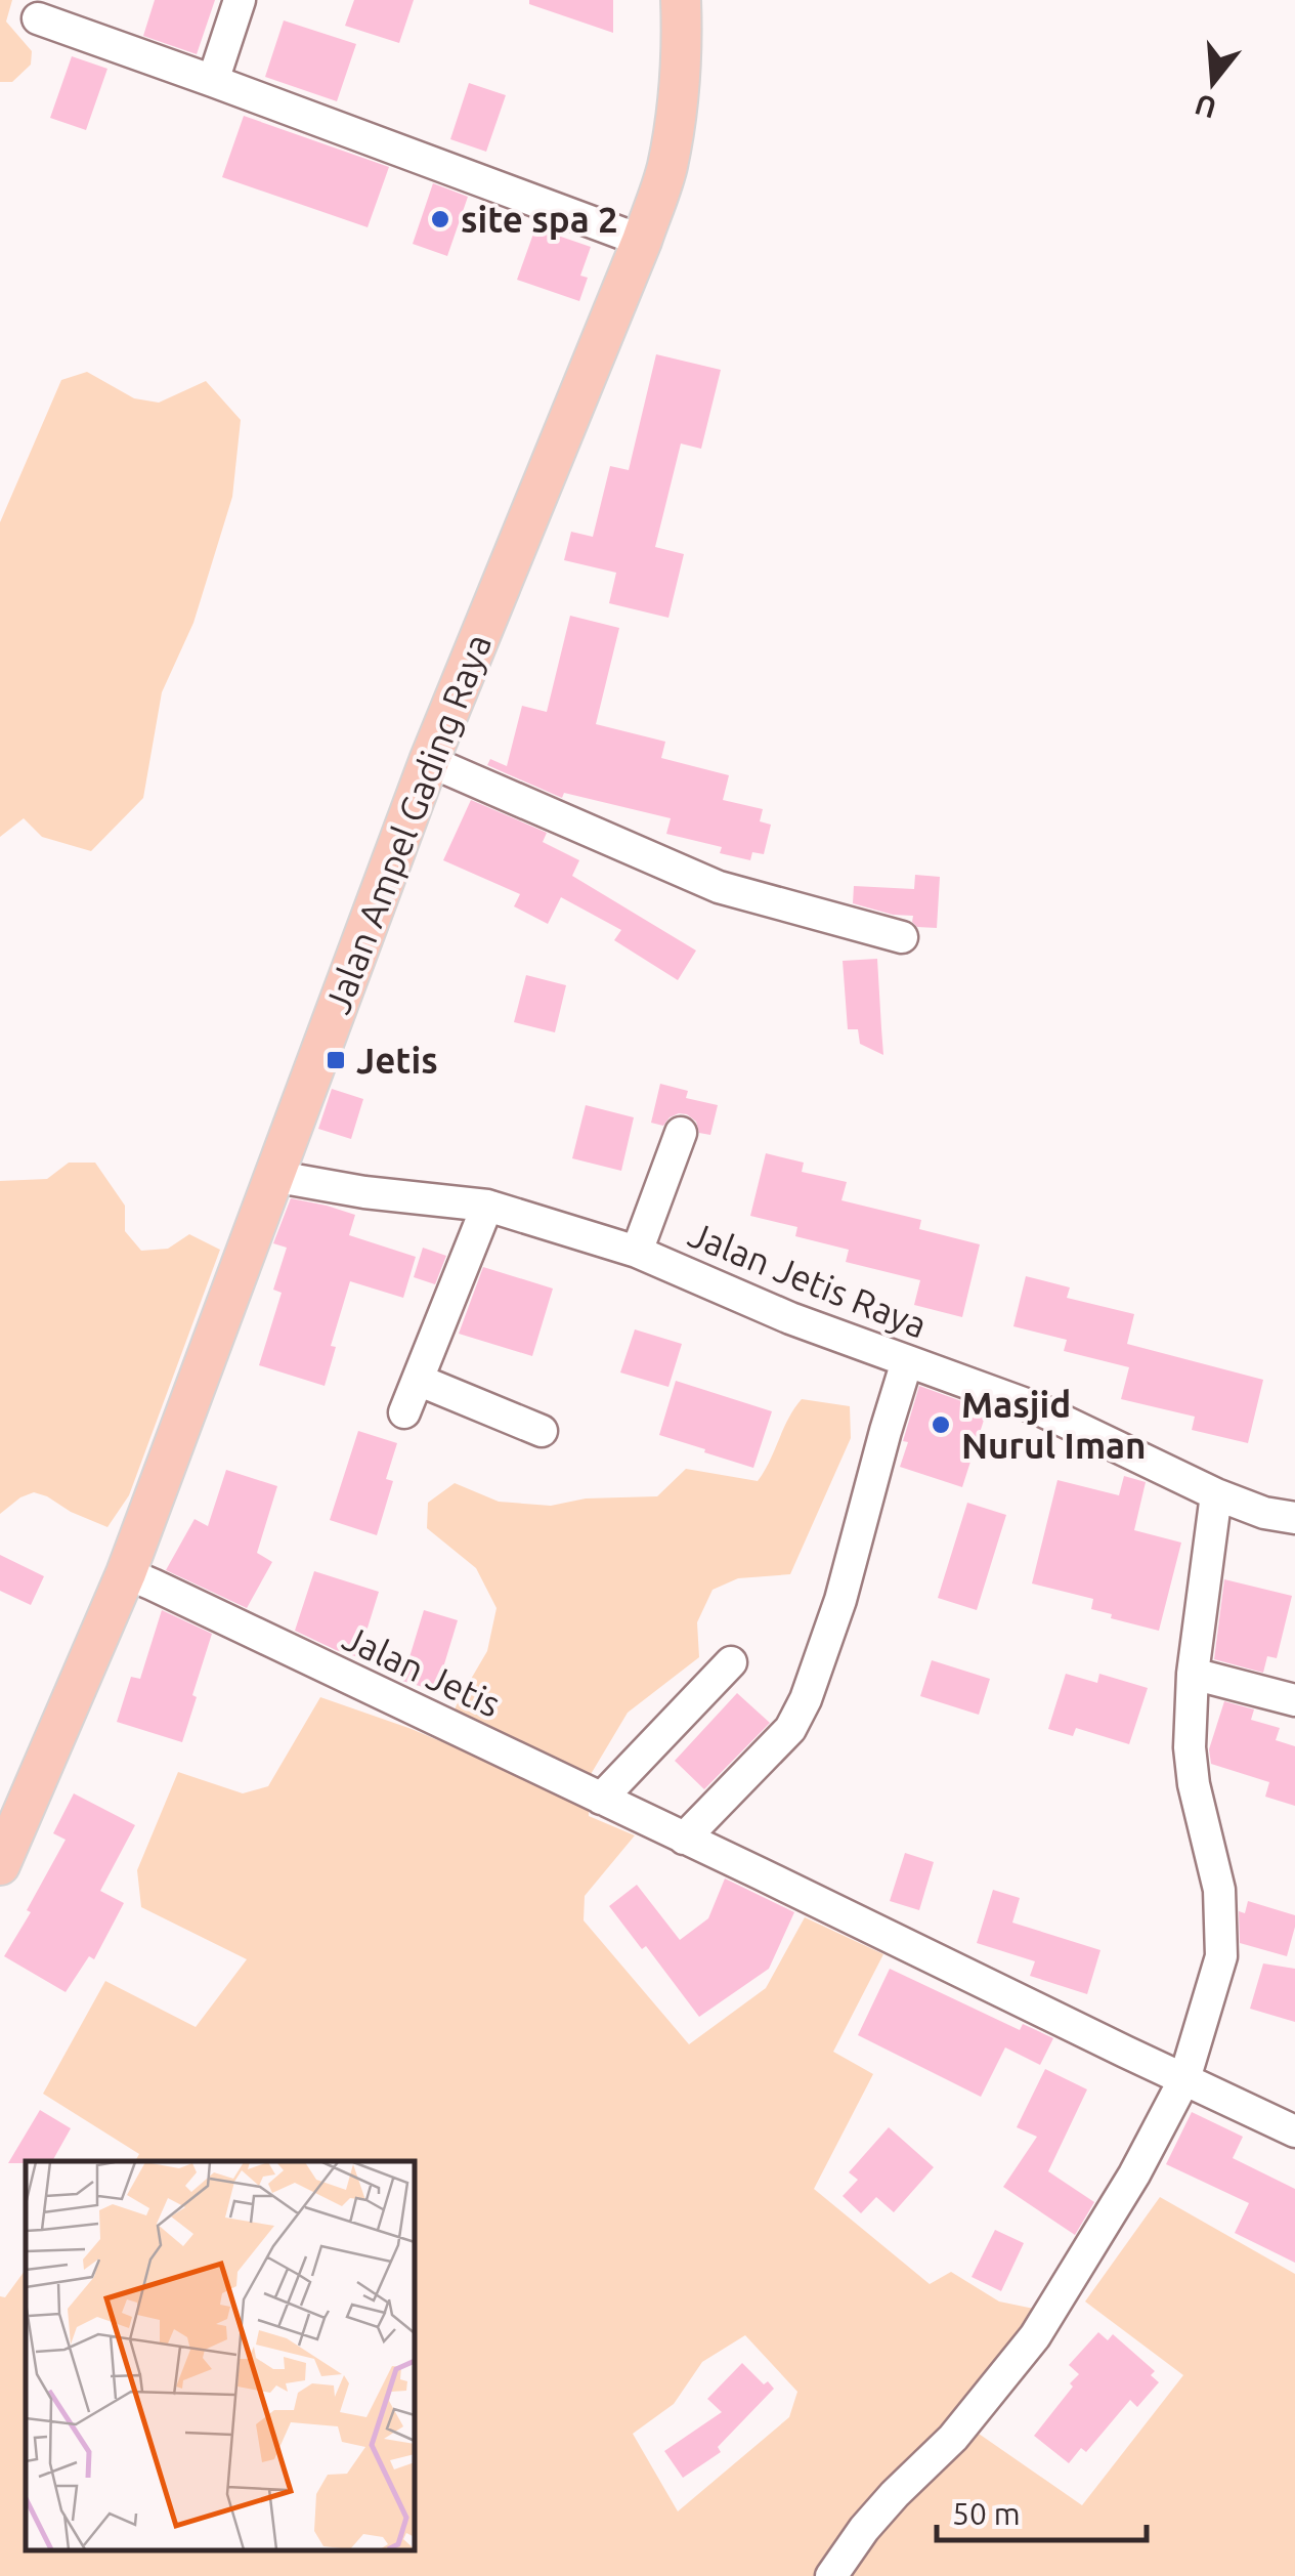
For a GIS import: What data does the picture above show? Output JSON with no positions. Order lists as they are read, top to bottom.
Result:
{
  "streets": {
    "main road": ["Jalan Ampel Gading Raya"],
    "street": ["Jalan Jetis Raya", "Jalan Jetis"]
  },
  "crossings": [
    ["Jalan Ampel Gading Raya", "Jalan Jetis Raya"],
    ["Jalan Ampel Gading Raya", "Jalan Jetis"]
  ],
  "places": {
    "other": ["site spa 2", "Masjid Nurul Iman"],
    "transit": ["Jetis"]
  },
  "scale_bar": "50 m",
  "north": "bottom"
}
